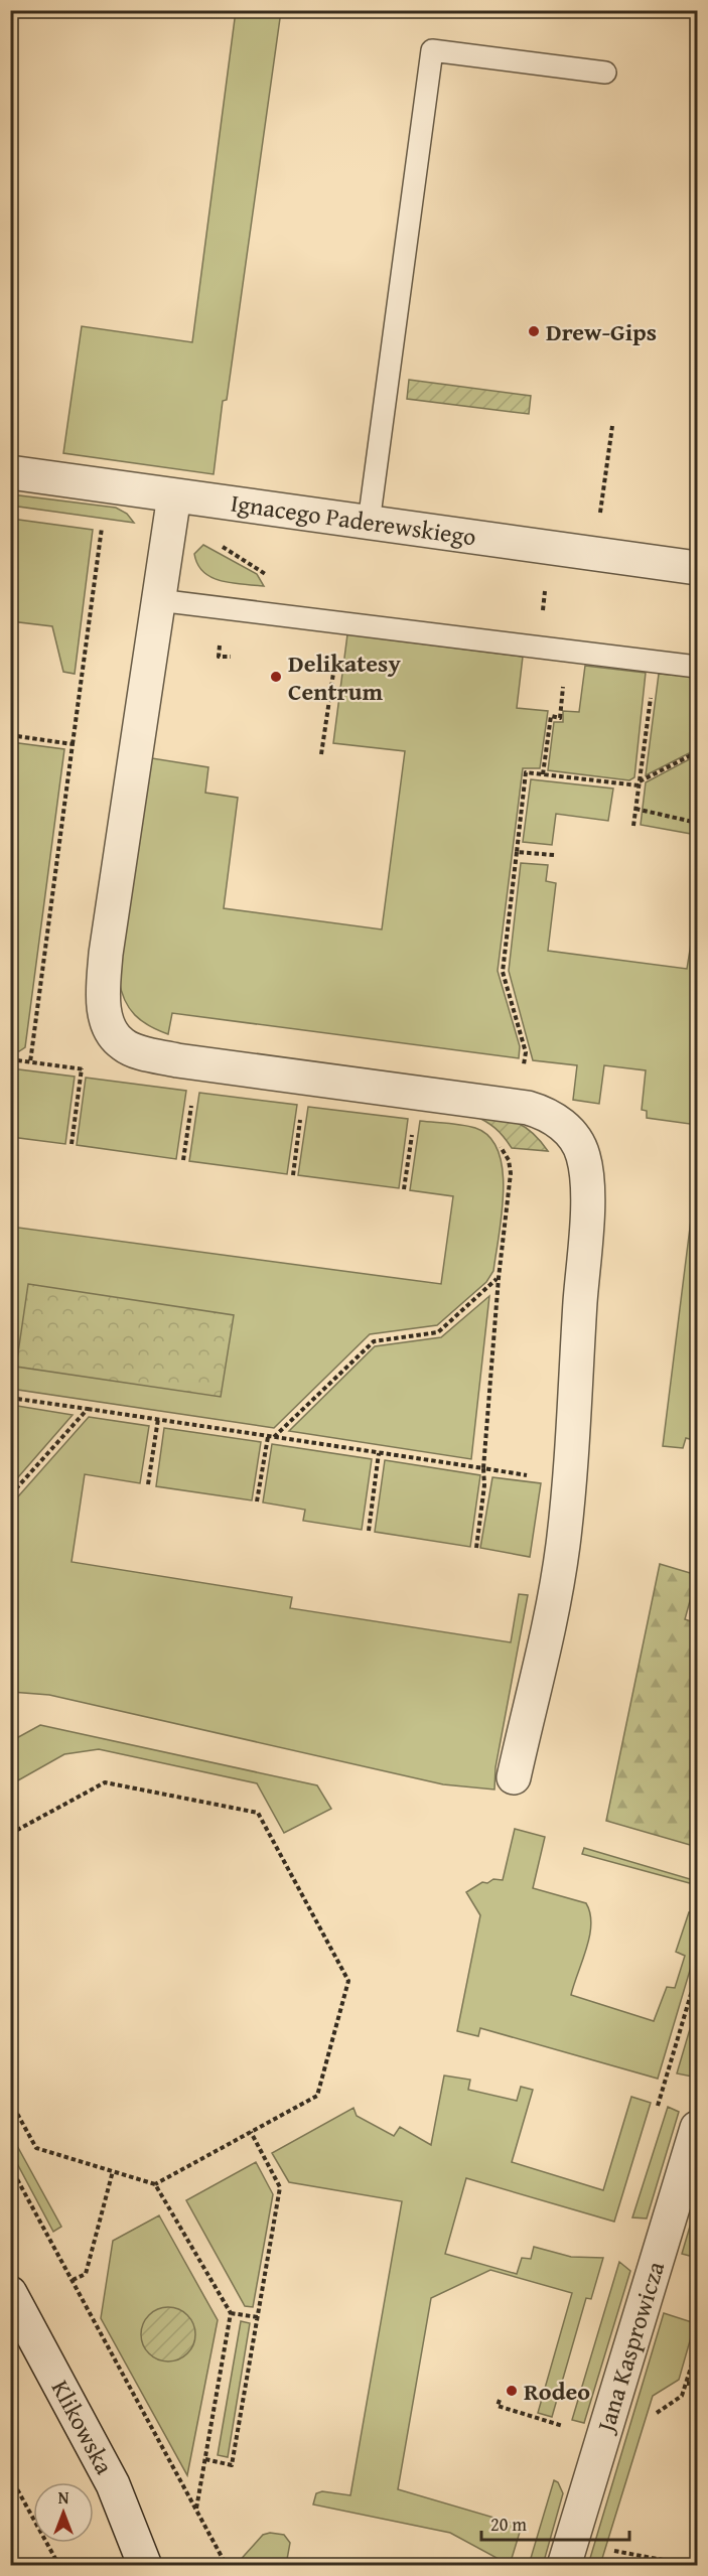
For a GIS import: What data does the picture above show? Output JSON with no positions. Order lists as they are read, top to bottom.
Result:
{
  "streets": {
    "street": ["Ignacego Paderewskiego", "Jana Kasprowicza", "Klikowska"]
  },
  "places": ["Drew-Gips", "Delikatesy Centrum", "Rodeo"],
  "scale_bar": "20 m",
  "north": "top"
}
